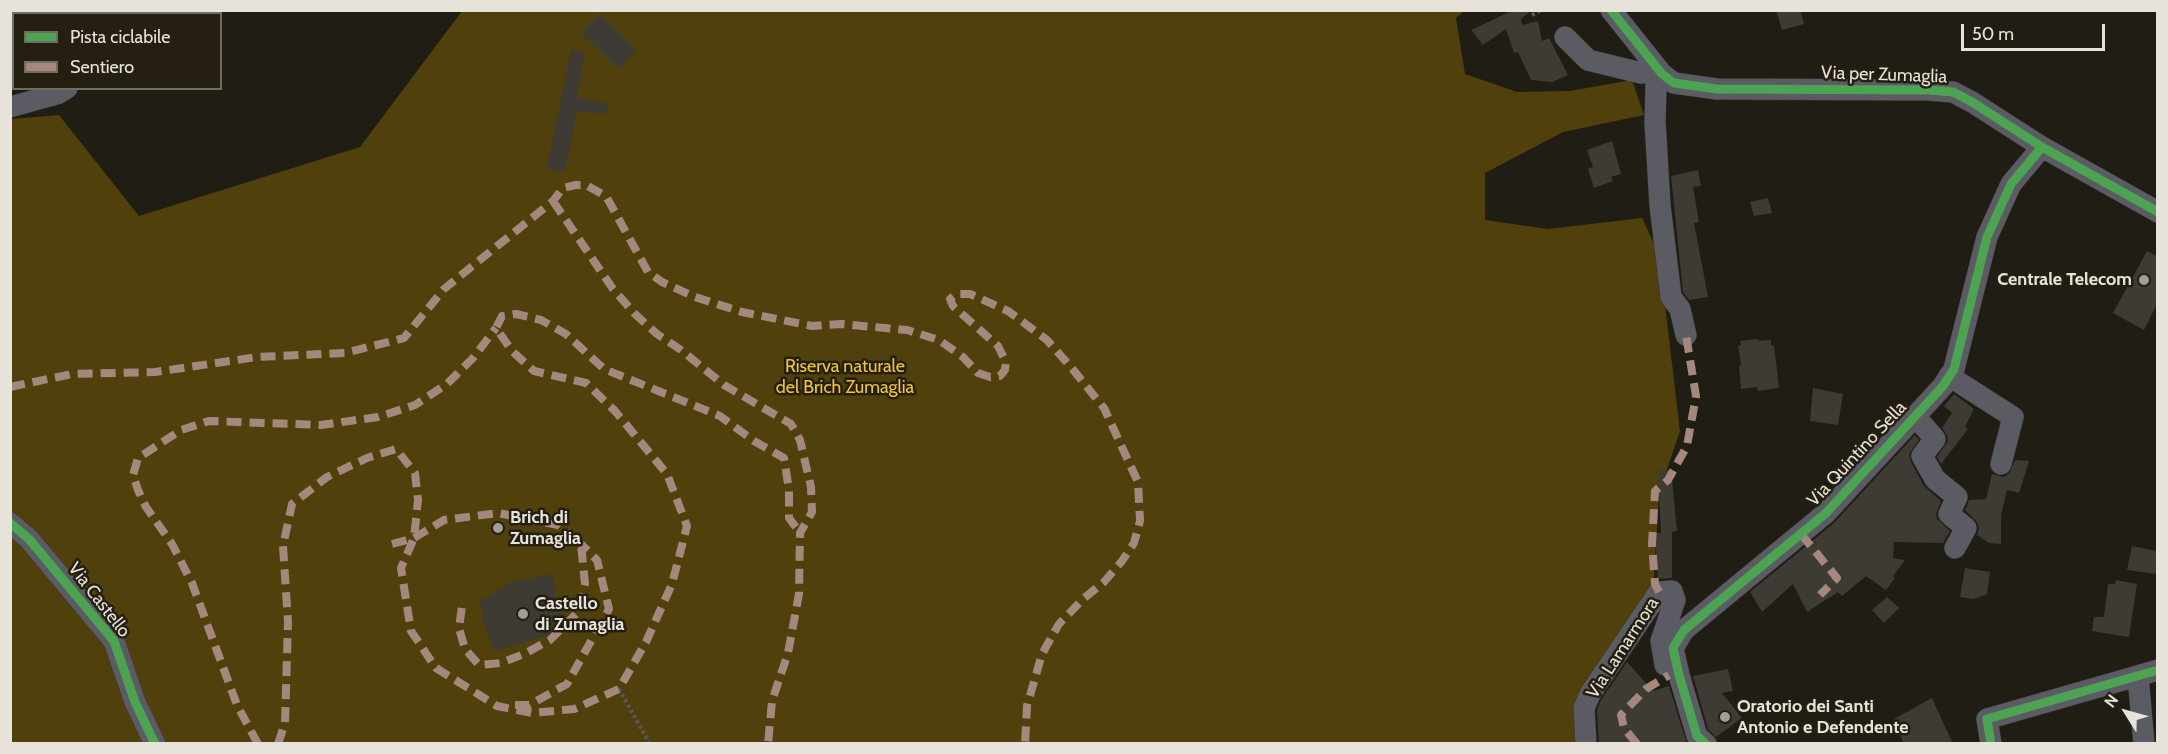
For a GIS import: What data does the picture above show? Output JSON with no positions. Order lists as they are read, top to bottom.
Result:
{
  "streets": {
    "street": [
      "Via per Zumaglia",
      "Via Quintino Sella",
      "Via Castello",
      "Via Lamarmora"
    ]
  },
  "crossings": [
    ["Via per Zumaglia", "Via Quintino Sella"],
    ["Via Quintino Sella", "Via Lamarmora"]
  ],
  "parks": ["Riserva naturale del Brich Zumaglia"],
  "places": [
    "Centrale Telecom",
    "Brich di Zumaglia",
    "Castello di Zumaglia",
    "Oratorio dei Santi Antonio e Defendente"
  ],
  "legend": ["Pista ciclabile", "Sentiero"],
  "scale_bar": "50 m",
  "north": "top left"
}
